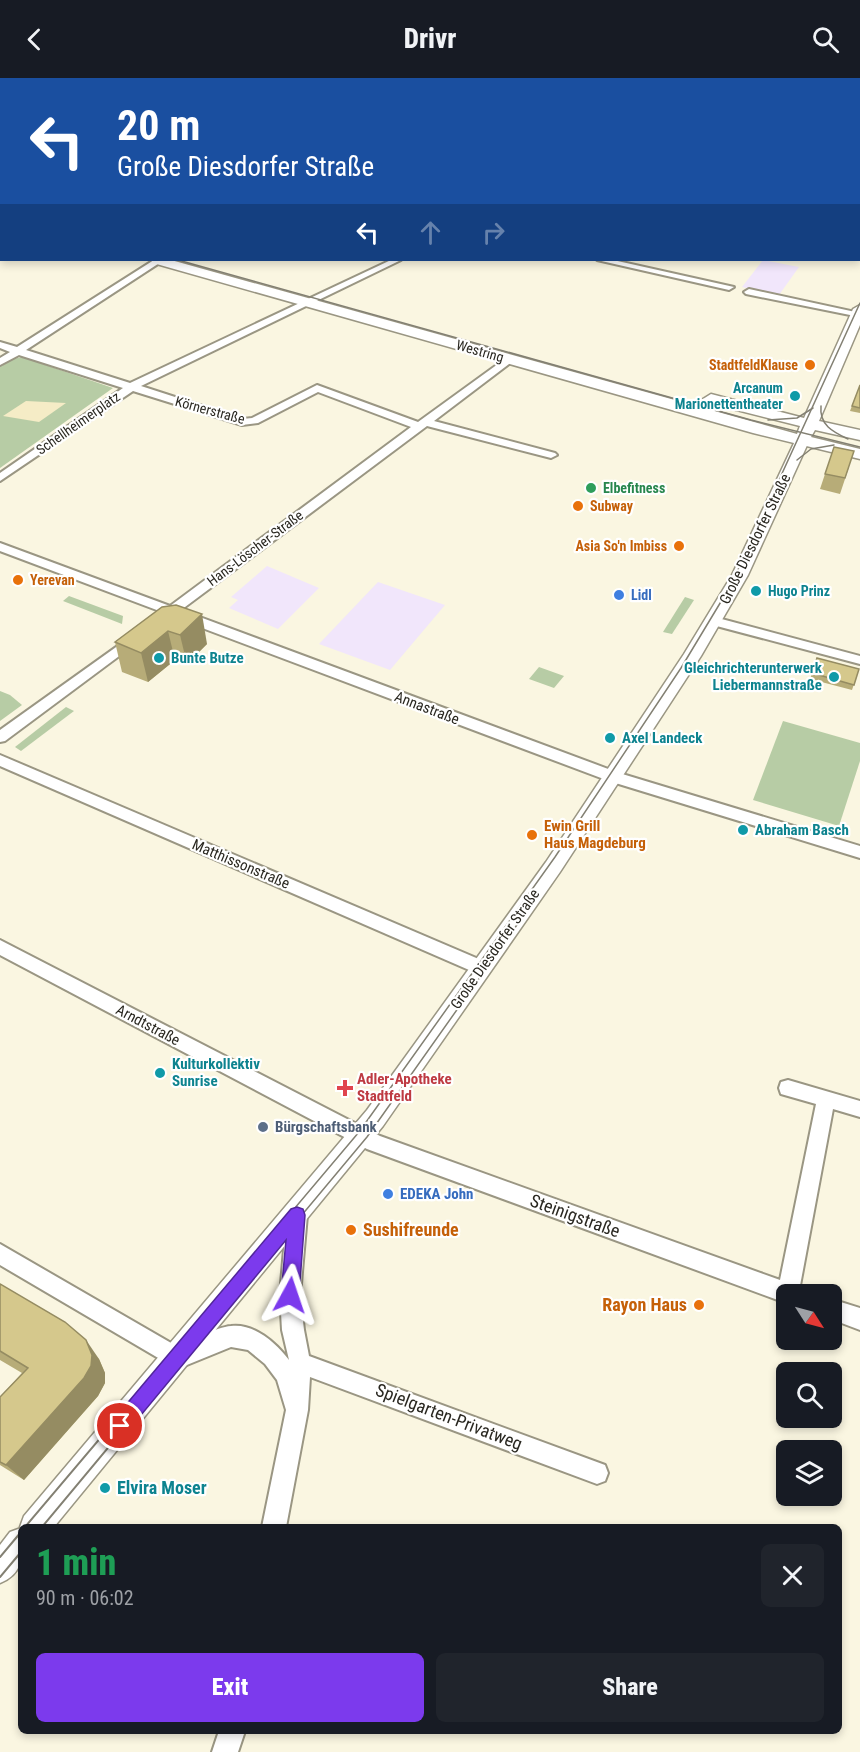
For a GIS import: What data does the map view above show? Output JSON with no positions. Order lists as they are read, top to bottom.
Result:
{
  "streets": {
    "main road": ["Westring", "Große Diesdorfer Straße"],
    "street": [
      "Körnerstraße",
      "Schellheimerplatz",
      "Hans-Löscher-Straße",
      "Annastraße",
      "Matthissonstraße",
      "Arndtstraße",
      "Steinigstraße",
      "Spielgarten-Privatweg"
    ]
  },
  "crossings": [
    ["Westring", "Große Diesdorfer Straße"],
    ["Westring", "Hans-Löscher-Straße"],
    ["Körnerstraße", "Schellheimerplatz"],
    ["Körnerstraße", "Hans-Löscher-Straße"],
    ["Große Diesdorfer Straße", "Annastraße"],
    ["Große Diesdorfer Straße", "Matthissonstraße"],
    ["Große Diesdorfer Straße", "Arndtstraße"],
    ["Große Diesdorfer Straße", "Steinigstraße"],
    ["Hans-Löscher-Straße", "Annastraße"],
    ["Arndtstraße", "Steinigstraße"]
  ],
  "places": {
    "other": [
      "StadtfeldKlause",
      "Arcanum Marionettentheater",
      "Elbefitness",
      "Subway",
      "Asia So'n Imbiss",
      "Yerevan",
      "Hugo Prinz",
      "Lidl",
      "Bunte Butze",
      "Gleichrichterunterwerk Liebermannstraße",
      "Axel Landeck",
      "Abraham Basch",
      "Ewin Grill Haus Magdeburg",
      "Kulturkollektiv Sunrise",
      "Bürgschaftsbank",
      "EDEKA John",
      "Sushifreunde",
      "Rayon Haus",
      "Elvira Moser"
    ],
    "health": ["Adler-Apotheke Stadtfeld"]
  },
  "north": "bottom right",
  "page": {
    "header": "Drivr",
    "turn": ["20 m", "Große Diesdorfer Straße"],
    "heading": ["1 min", "90 m · 06:02"],
    "buttons": ["Exit", "Share"]
  }
}
